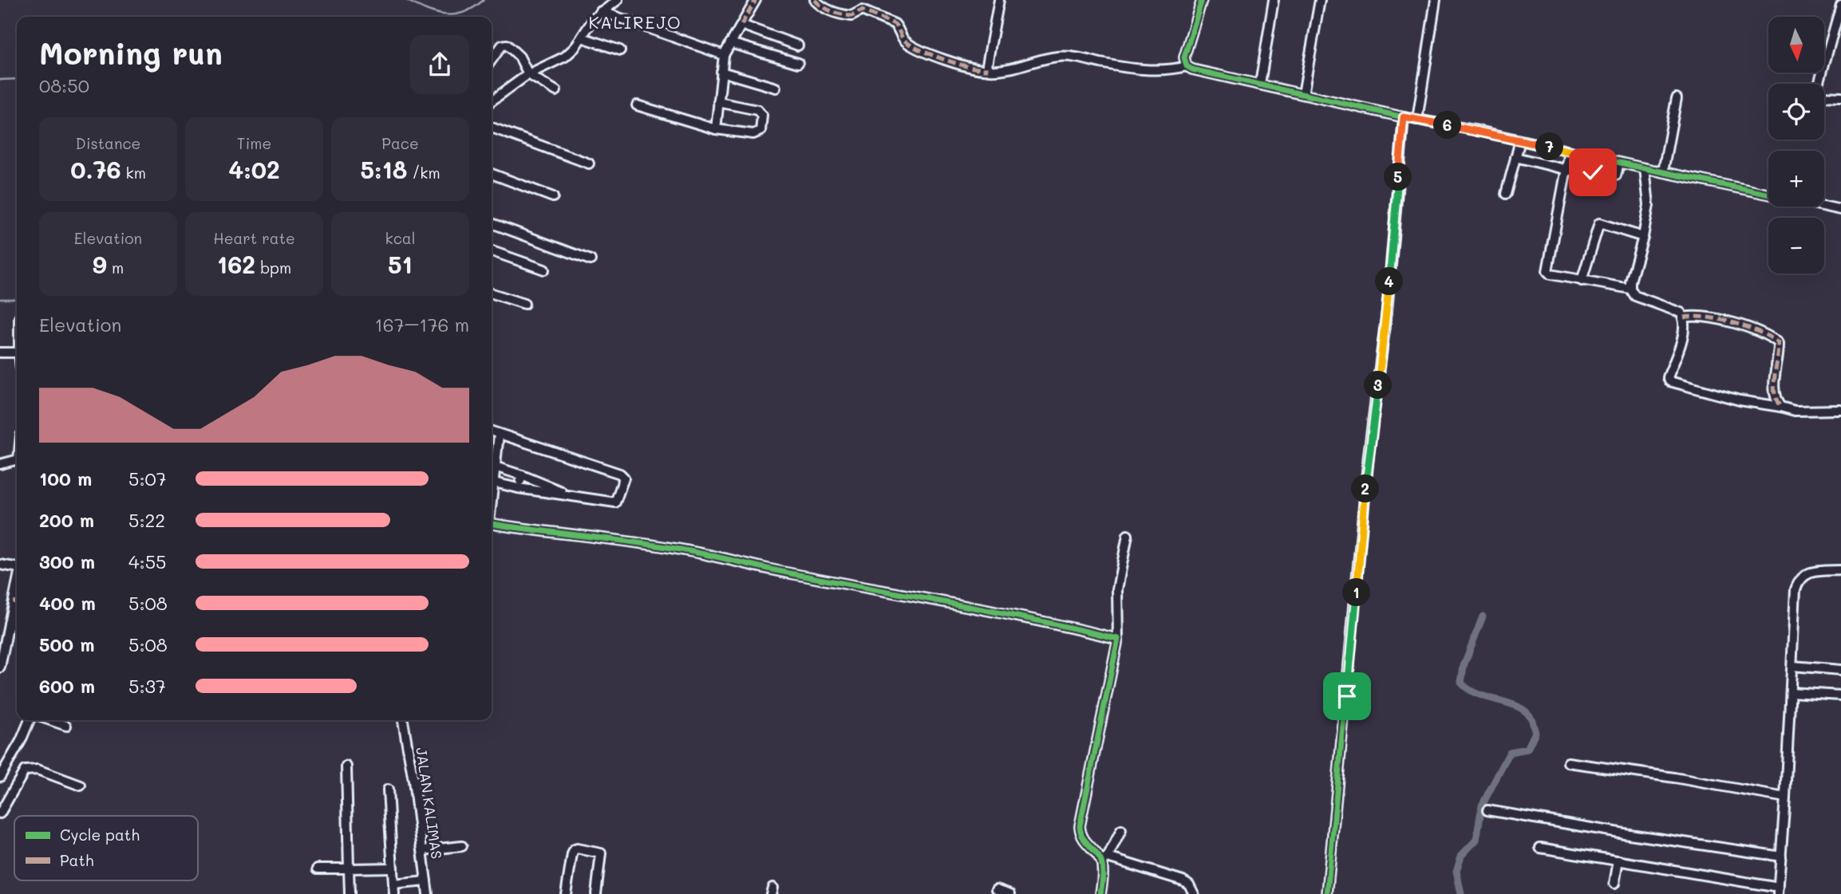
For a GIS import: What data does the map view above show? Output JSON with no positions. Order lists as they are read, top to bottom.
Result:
{
  "streets": {
    "street": ["JALAN KALIMAS"]
  },
  "districts": ["KALIREJO"],
  "legend": ["Cycle path", "Path"],
  "north": "bottom",
  "page": {
    "map_buttons": ["+", "−"],
    "heading": ["Morning run", "08:50"],
    "pins": [
      "6",
      "7",
      "5",
      "4",
      "3",
      "2",
      "1"
    ],
    "stats": [
      ["Distance", "0.76 km"],
      ["Time", "4:02"],
      ["Pace", "5:18 /km"],
      ["Elevation", "9 m"],
      ["Heart rate", "162 bpm"],
      ["kcal", "51"]
    ],
    "chart": ["Elevation", "167–176 m"],
    "list": [
      {
        "name": "100 m",
        "note": "5:07"
      },
      {
        "name": "200 m",
        "note": "5:22"
      },
      {
        "name": "300 m",
        "note": "4:55"
      },
      {
        "name": "400 m",
        "note": "5:08"
      },
      {
        "name": "500 m",
        "note": "5:08"
      },
      {
        "name": "600 m",
        "note": "5:37"
      }
    ]
  }
}
